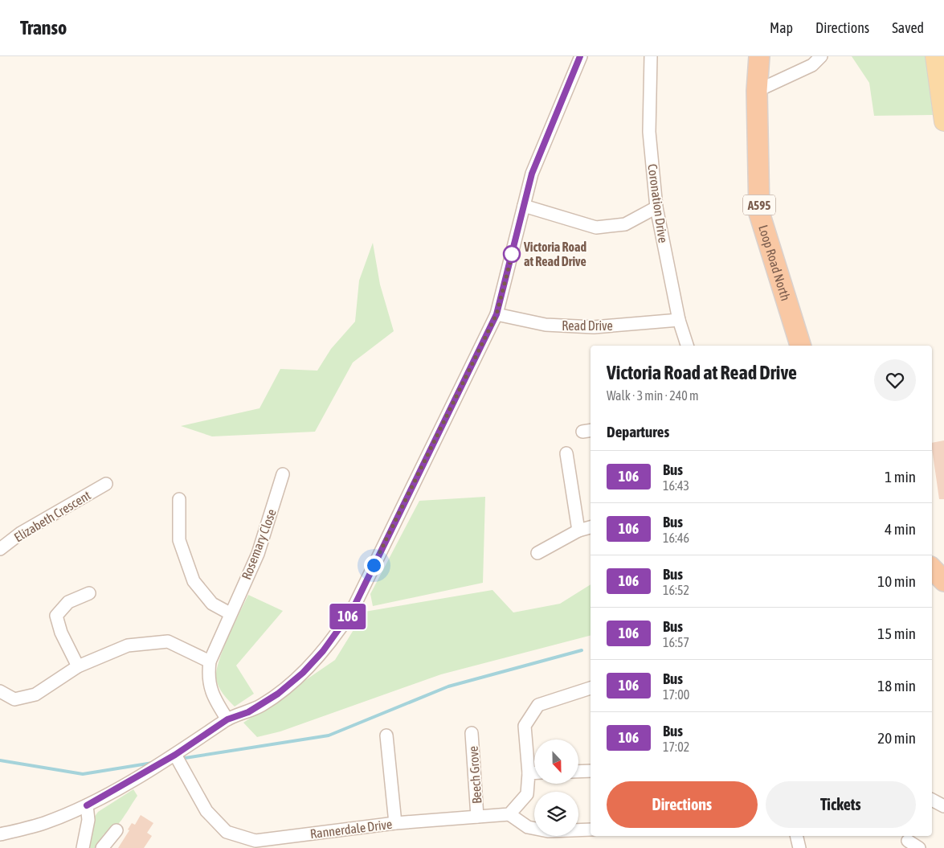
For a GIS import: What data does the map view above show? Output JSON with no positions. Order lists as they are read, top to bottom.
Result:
{
  "streets": {
    "highway": ["A595", "Loop Road North"],
    "street": [
      "Coronation Drive",
      "Read Drive",
      "Elizabeth Crescent",
      "Rosemary Close",
      "Beech Grove",
      "Rannerdale Drive"
    ]
  },
  "crossings": [
    ["Coronation Drive", "Read Drive"],
    ["Beech Grove", "Rannerdale Drive"]
  ],
  "places": ["Victoria Road at Read Drive"],
  "lines": ["bus line 106"],
  "north": "bottom",
  "page": {
    "header": "Transo",
    "nav": ["Map", "Directions", "Saved"],
    "on_map": "106",
    "heading": [
      ["Victoria Road at Read Drive", "Walk · 3 min · 240 m"],
      "Departures"
    ],
    "list": [
      {
        "mark": "106",
        "name": "Bus",
        "note": "16:43",
        "value": "1 min"
      },
      {
        "mark": "106",
        "name": "Bus",
        "note": "16:46",
        "value": "4 min"
      },
      {
        "mark": "106",
        "name": "Bus",
        "note": "16:52",
        "value": "10 min"
      },
      {
        "mark": "106",
        "name": "Bus",
        "note": "16:57",
        "value": "15 min"
      },
      {
        "mark": "106",
        "name": "Bus",
        "note": "17:00",
        "value": "18 min"
      },
      {
        "mark": "106",
        "name": "Bus",
        "note": "17:02",
        "value": "20 min"
      }
    ],
    "buttons": ["Directions", "Tickets"]
  }
}
